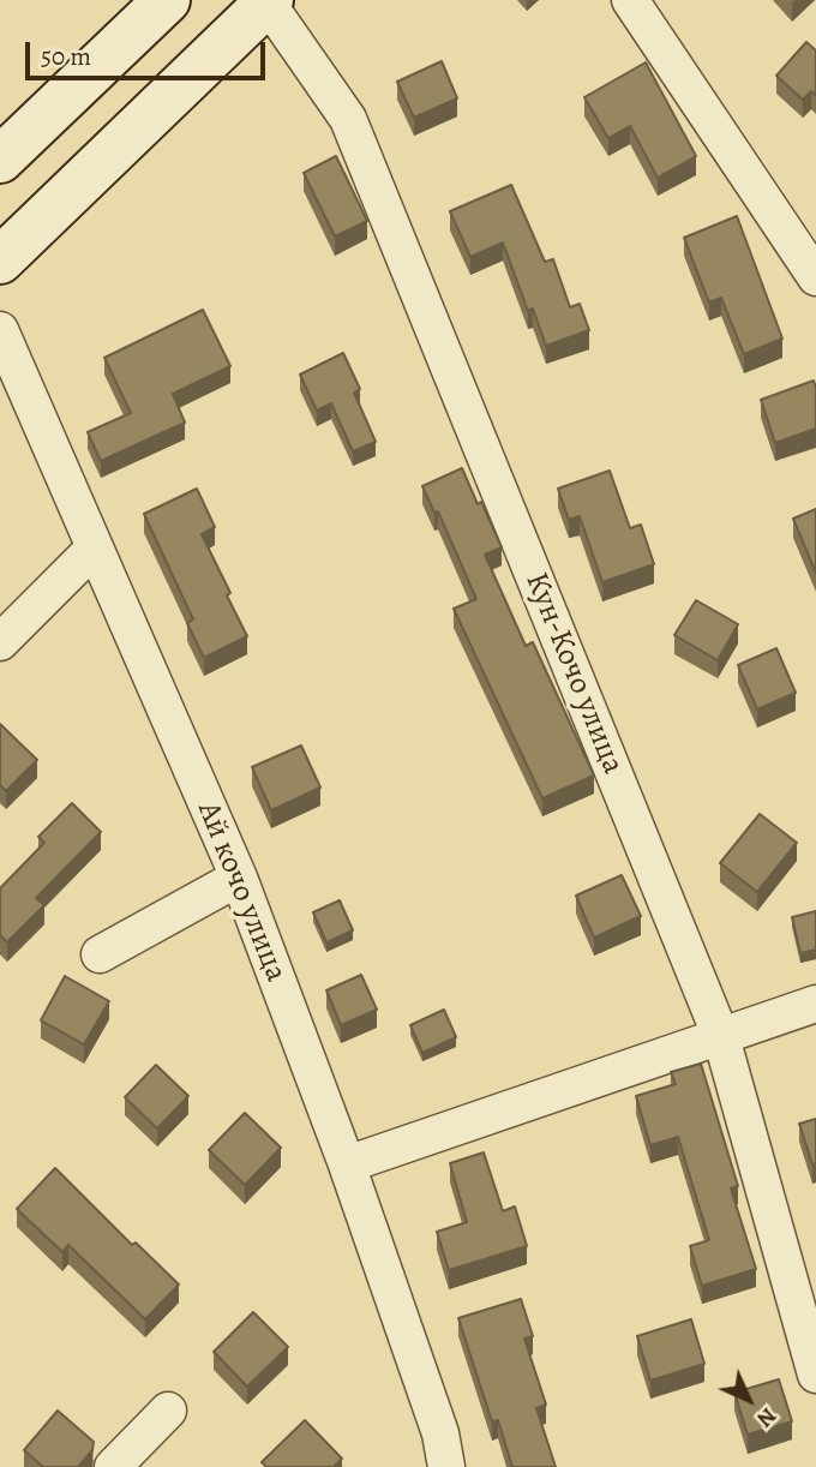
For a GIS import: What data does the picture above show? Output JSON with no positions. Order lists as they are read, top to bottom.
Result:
{
  "streets": {
    "street": ["Кун-Кочо улица", "Ай кочо улица"]
  },
  "scale_bar": "50 m",
  "north": "bottom right"
}
